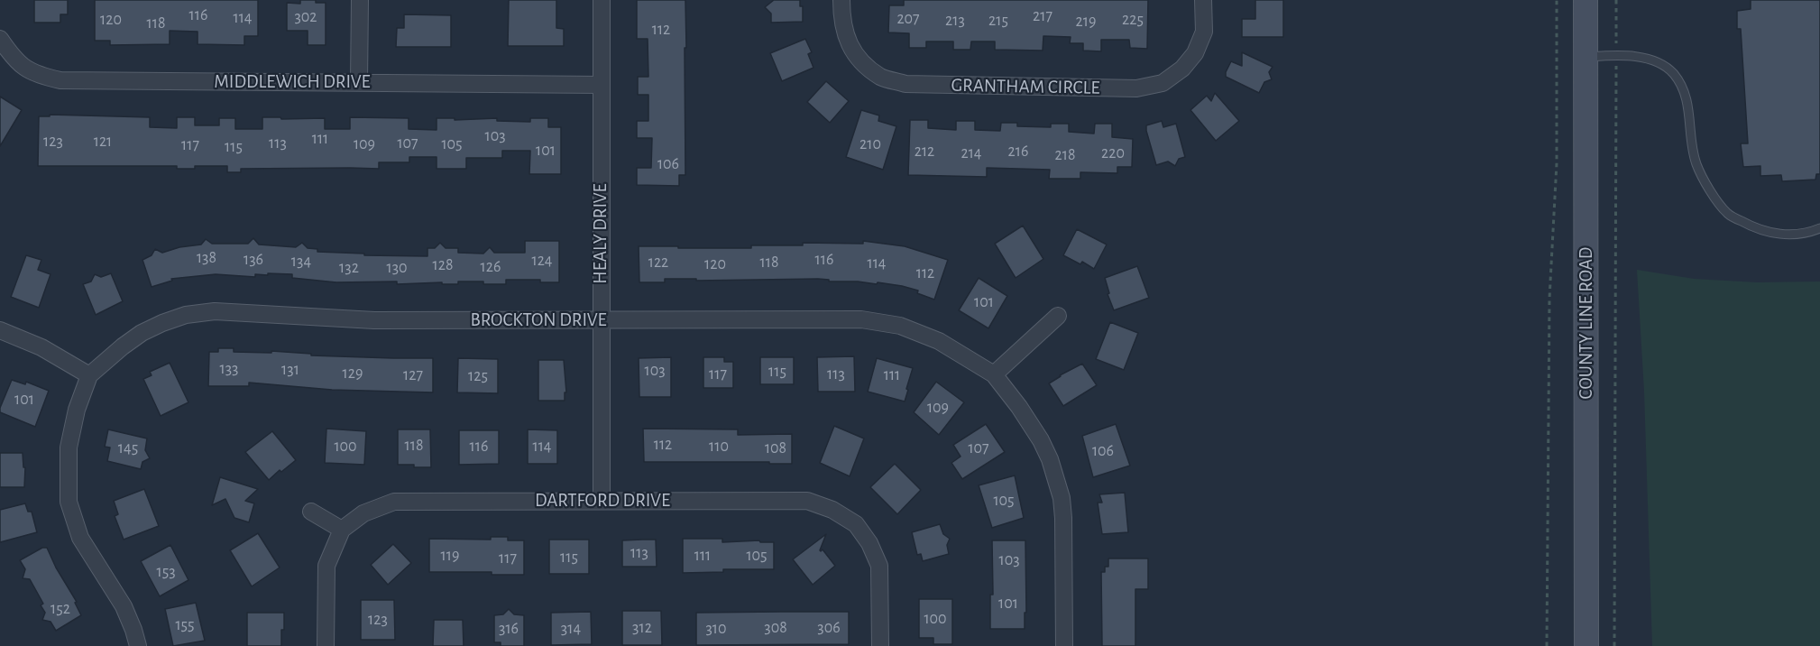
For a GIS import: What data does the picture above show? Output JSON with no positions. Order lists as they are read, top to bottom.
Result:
{
  "streets": {
    "main road": ["COUNTY LINE ROAD"],
    "street": [
      "MIDDLEWICH DRIVE",
      "GRANTHAM CIRCLE",
      "HEALY DRIVE",
      "BROCKTON DRIVE",
      "DARTFORD DRIVE"
    ]
  },
  "crossings": [
    ["MIDDLEWICH DRIVE", "HEALY DRIVE"],
    ["HEALY DRIVE", "BROCKTON DRIVE"],
    ["HEALY DRIVE", "DARTFORD DRIVE"]
  ],
  "house_numbers": [
    "116",
    "217",
    "302",
    "114",
    "207",
    "120",
    "225",
    "213",
    "215",
    "219",
    "118",
    "112",
    "103",
    "111",
    "123",
    "121",
    "113",
    "107",
    "109",
    "105",
    "210",
    "117",
    "115",
    "101",
    "212",
    "216",
    "214",
    "220",
    "218",
    "106",
    "138",
    "136",
    "116",
    "124",
    "134",
    "122",
    "118",
    "114",
    "120",
    "128",
    "126",
    "132",
    "130",
    "112",
    "101",
    "133",
    "131",
    "103",
    "115",
    "129",
    "117",
    "113",
    "127",
    "111",
    "125",
    "101",
    "109",
    "112",
    "118",
    "100",
    "116",
    "114",
    "110",
    "145",
    "108",
    "107",
    "106",
    "105",
    "113",
    "119",
    "111",
    "105",
    "115",
    "117",
    "103",
    "153",
    "101",
    "152",
    "100",
    "123",
    "155",
    "312",
    "308",
    "306",
    "316",
    "314",
    "310"
  ]
}
